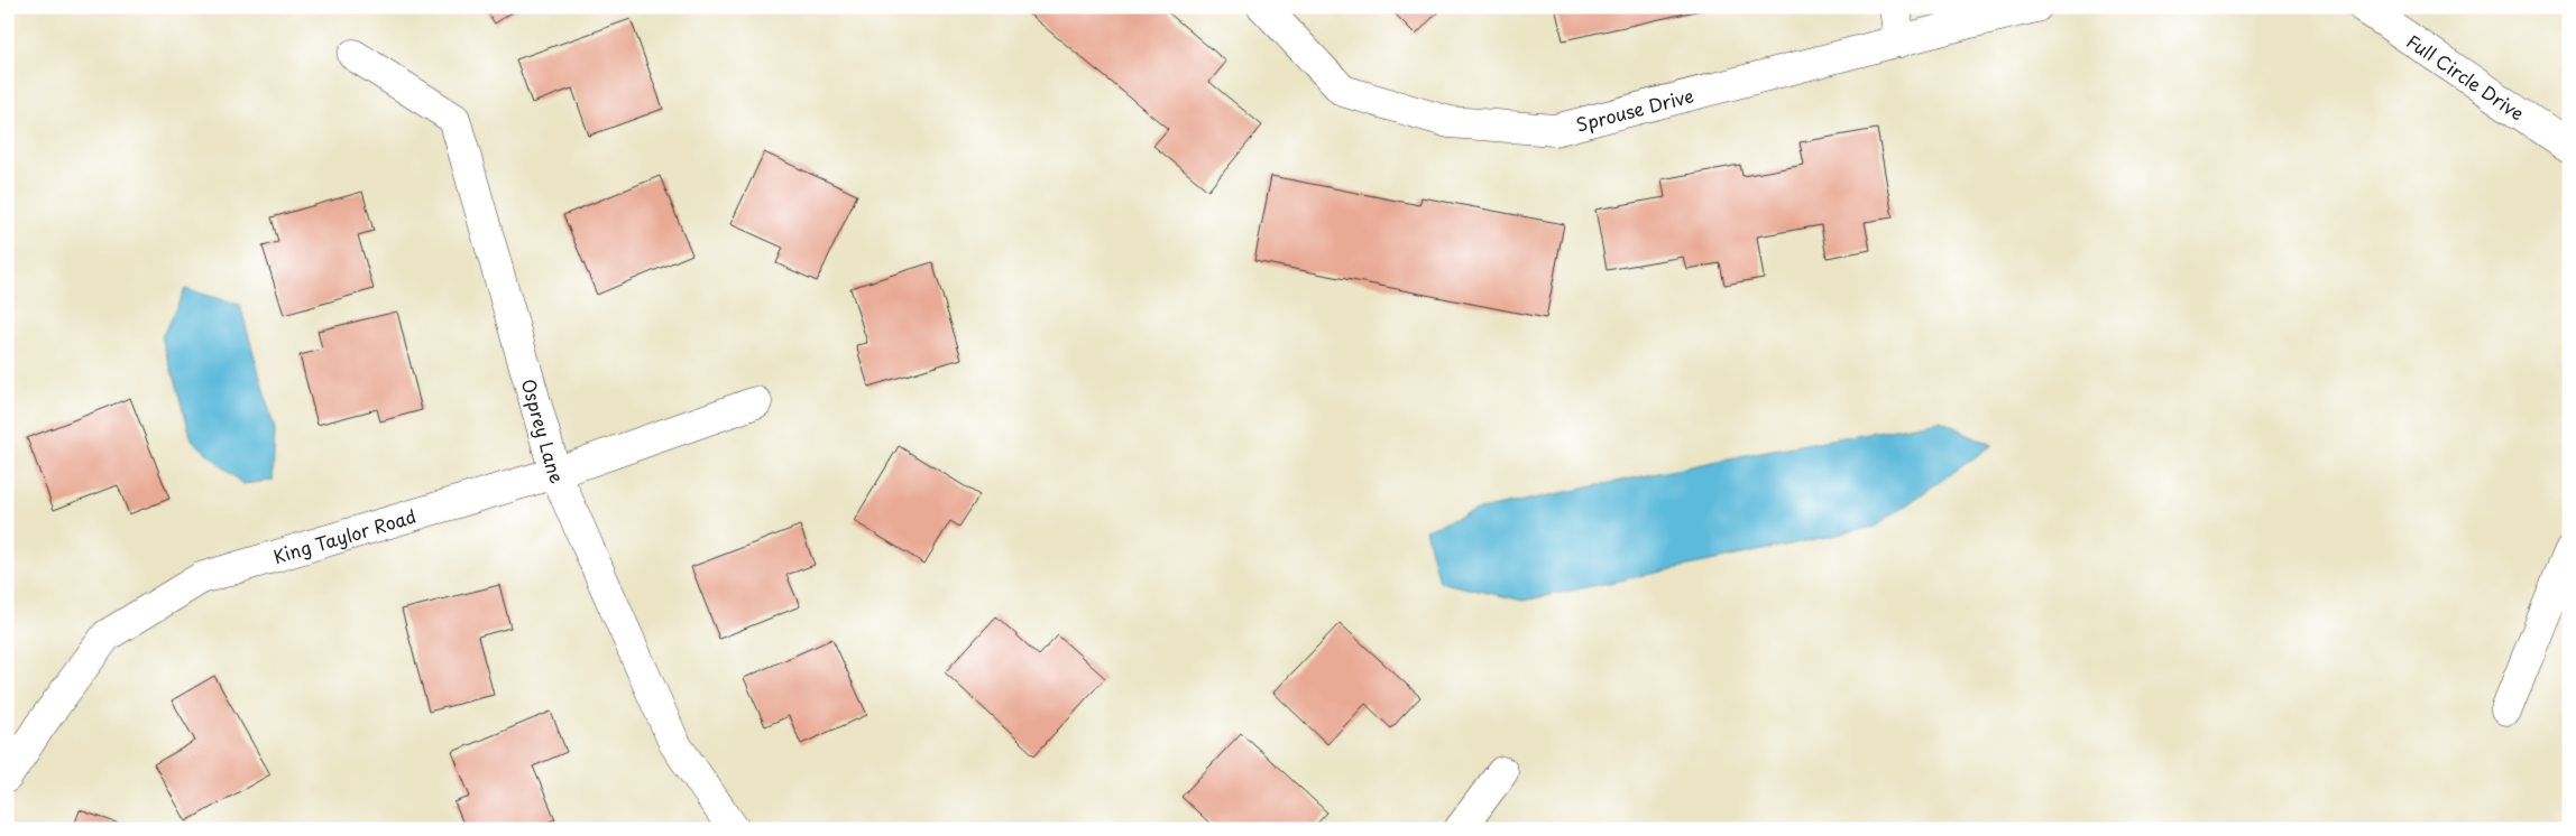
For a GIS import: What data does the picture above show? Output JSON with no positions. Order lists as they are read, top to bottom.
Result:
{
  "streets": {
    "street": [
      "Full Circle Drive",
      "Sprouse Drive",
      "Osprey Lane",
      "King Taylor Road"
    ]
  },
  "crossings": [
    ["Osprey Lane", "King Taylor Road"]
  ]
}
